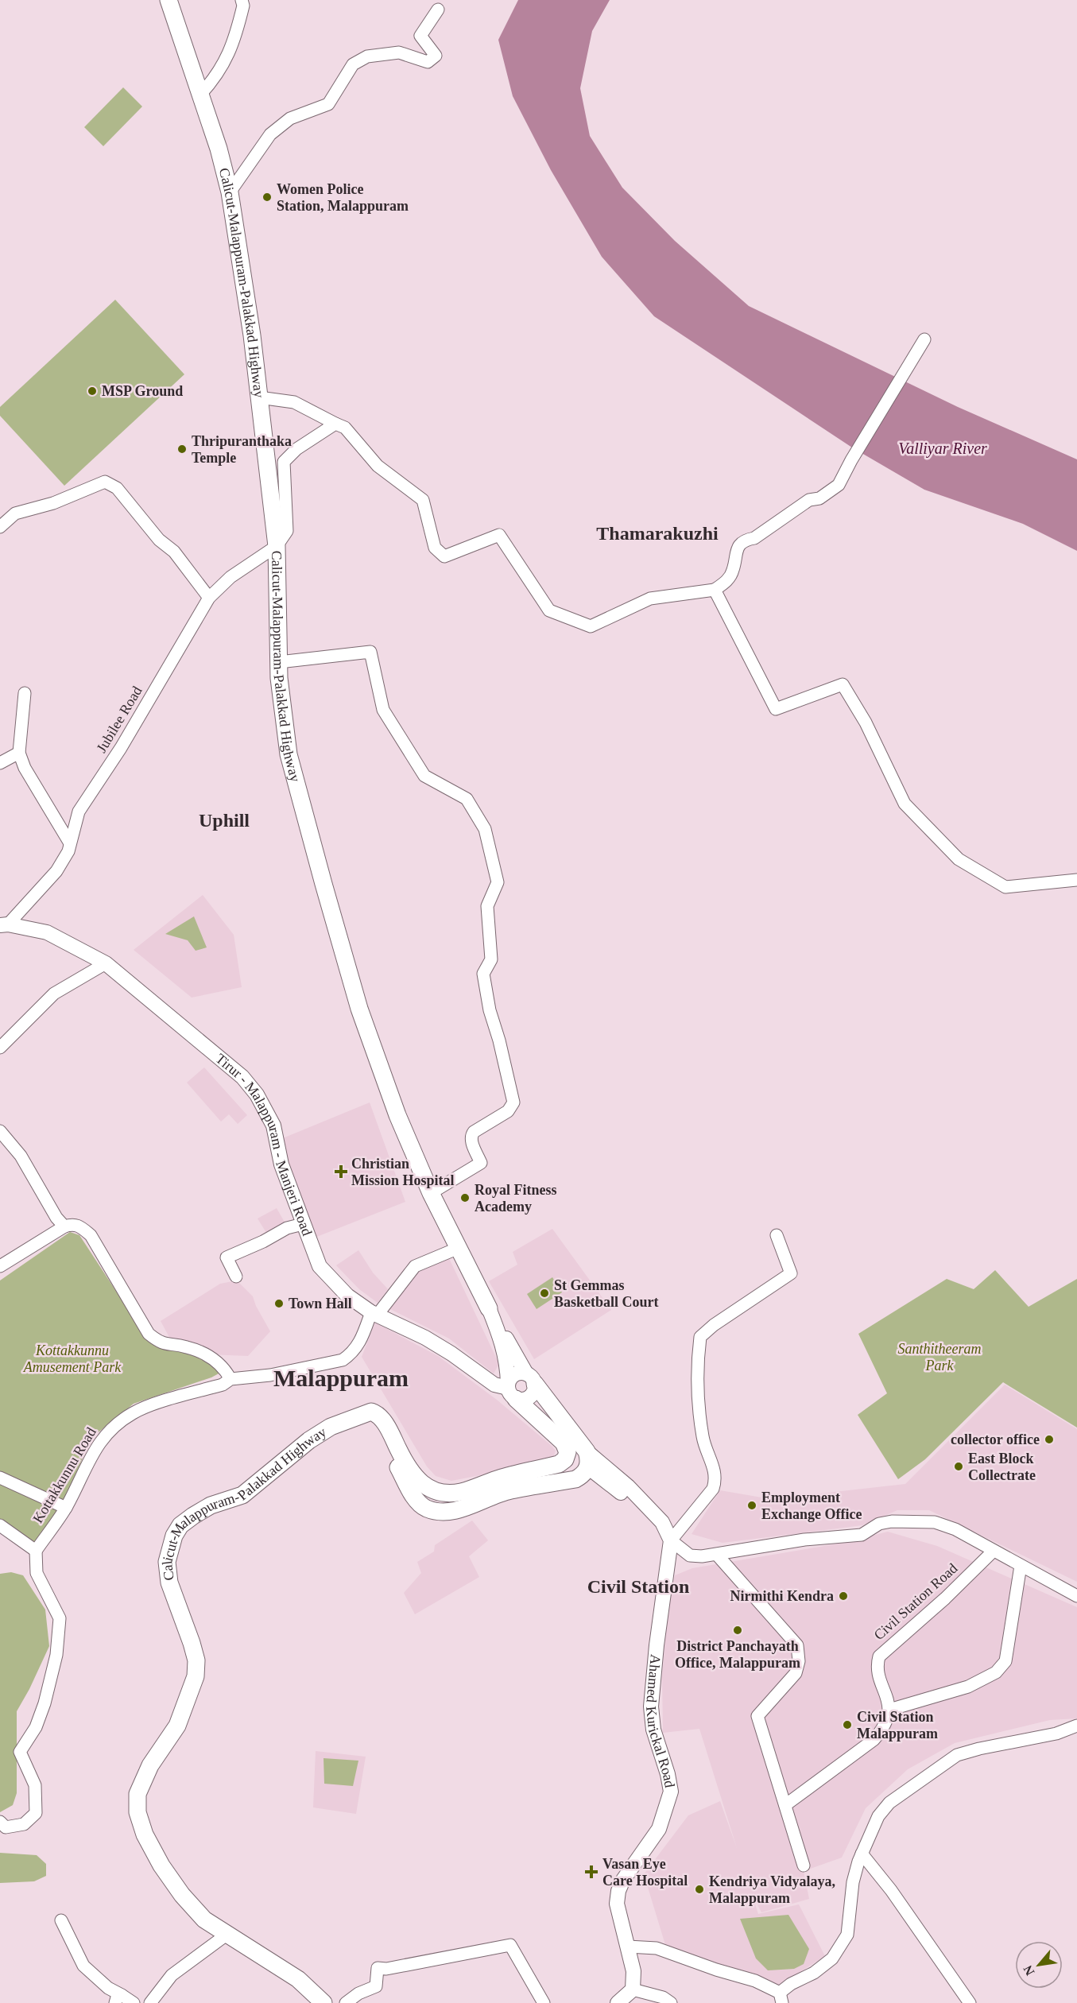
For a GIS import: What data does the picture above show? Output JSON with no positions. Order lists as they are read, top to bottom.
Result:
{
  "streets": {
    "highway": ["Calicut-Malappuram-Palakkad Highway"],
    "main road": ["Tirur - Malappuram - Manjeri Road", "Ahamed Kurickal Road"],
    "street": ["Jubilee Road", "Kottakkunnu Road", "Civil Station Road"]
  },
  "crossings": [
    ["Calicut-Malappuram-Palakkad Highway", "Jubilee Road"],
    ["Calicut-Malappuram-Palakkad Highway", "Tirur - Malappuram - Manjeri Road"],
    ["Calicut-Malappuram-Palakkad Highway", "Kottakkunnu Road"],
    ["Jubilee Road", "Tirur - Malappuram - Manjeri Road"],
    ["Tirur - Malappuram - Manjeri Road", "Kottakkunnu Road"]
  ],
  "districts": [
    "Thamarakuzhi",
    "Uphill",
    "Malappuram",
    "Civil Station"
  ],
  "water": ["Valliyar River"],
  "parks": ["Santhitheeram Park", "Kottakkunnu Amusement Park"],
  "places": {
    "other": [
      "Women Police Station, Malappuram",
      "MSP Ground",
      "Thripuranthaka Temple",
      "Royal Fitness Academy",
      "St Gemmas Basketball Court",
      "Town Hall",
      "collector office",
      "East Block Collectrate",
      "Employment Exchange Office",
      "Nirmithi Kendra",
      "District Panchayath Office, Malappuram",
      "Civil Station Malappuram",
      "Kendriya Vidyalaya, Malappuram"
    ],
    "health": ["Christian Mission Hospital", "Vasan Eye Care Hospital"]
  },
  "north": "bottom left"
}
